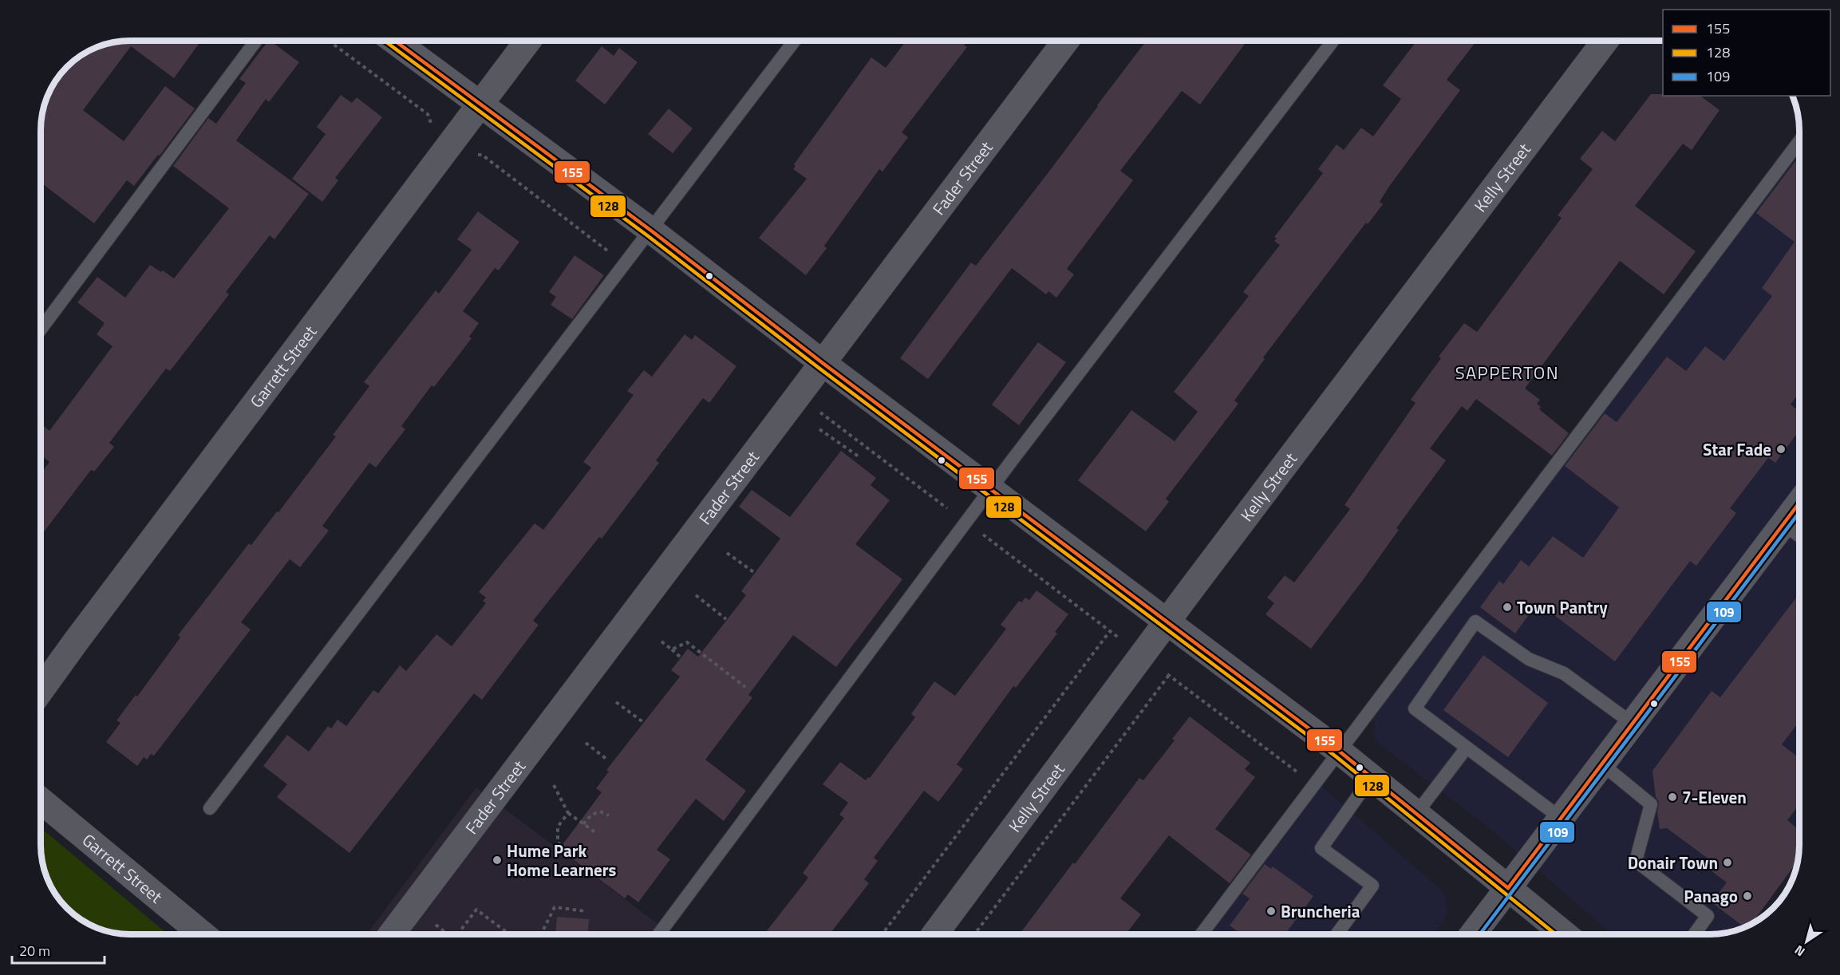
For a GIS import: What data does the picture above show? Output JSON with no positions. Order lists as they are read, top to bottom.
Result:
{
  "streets": {
    "street": ["Kelly Street", "Fader Street", "Garrett Street"]
  },
  "districts": ["SAPPERTON"],
  "places": [
    "Star Fade",
    "Town Pantry",
    "7-Eleven",
    "Hume Park Home Learners",
    "Donair Town",
    "Panago",
    "Bruncheria"
  ],
  "lines": ["transit line 155", "transit line 128", "transit line 109"],
  "legend": ["155", "128", "109"],
  "scale_bar": "20 m",
  "north": "bottom left"
}
